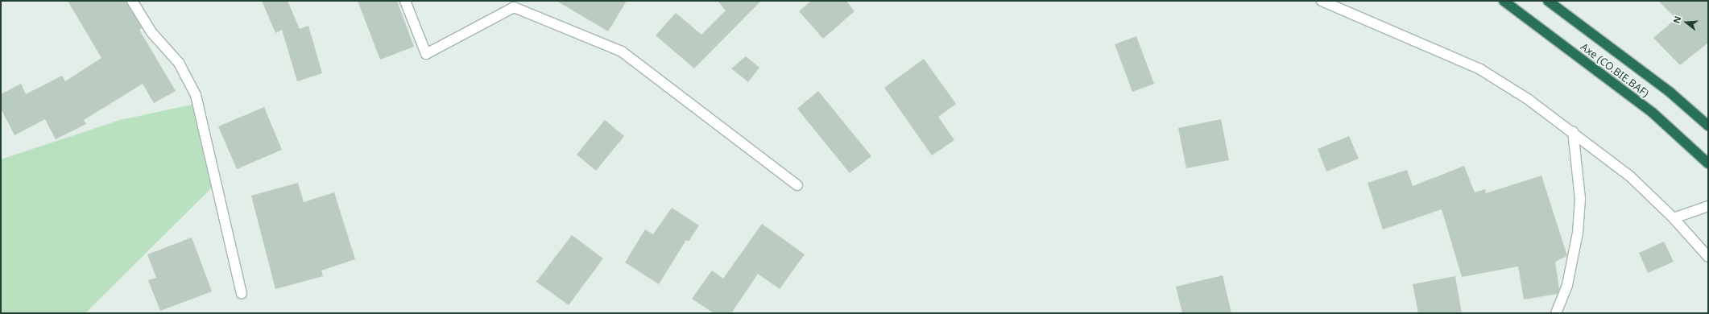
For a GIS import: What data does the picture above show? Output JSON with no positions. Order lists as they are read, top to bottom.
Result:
{
  "streets": {
    "highway": ["Axe (CO.BIE.BAF)"]
  },
  "north": "left"
}
